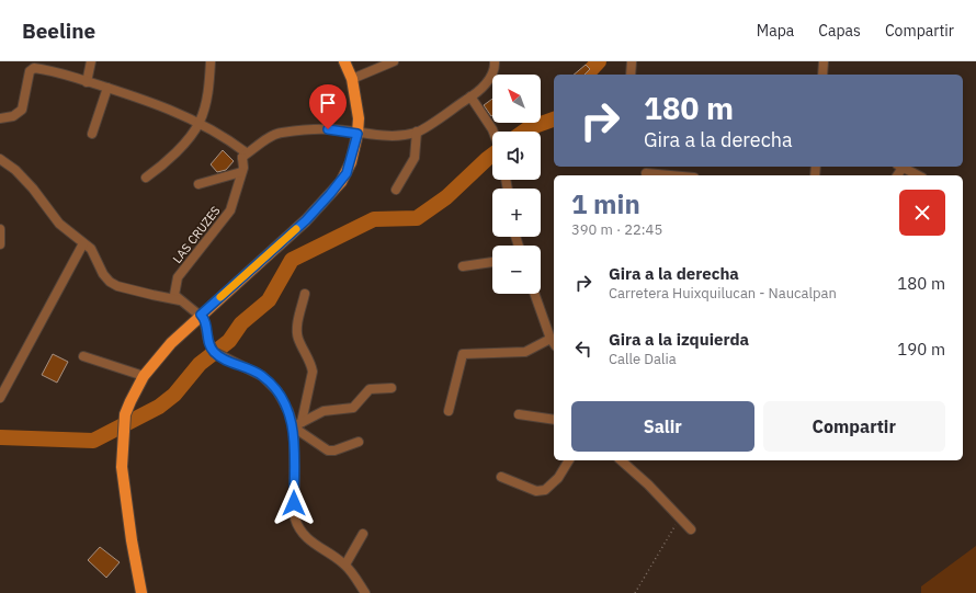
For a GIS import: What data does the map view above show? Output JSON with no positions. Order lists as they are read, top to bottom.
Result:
{
  "streets": {
    "street": ["LAS CRUZES"]
  },
  "north": "top left",
  "page": {
    "header": "Beeline",
    "nav": ["Mapa", "Capas", "Compartir"],
    "map_buttons": ["+", "−"],
    "turn": ["180 m", "Gira a la derecha"],
    "heading": ["1 min", "390 m · 22:45"],
    "list": [
      {
        "name": "Gira a la derecha",
        "note": "Carretera Huixquilucan - Naucalpan",
        "value": "180 m"
      },
      {
        "name": "Gira a la izquierda",
        "note": "Calle Dalia",
        "value": "190 m"
      }
    ],
    "buttons": ["Salir", "Compartir"]
  }
}
